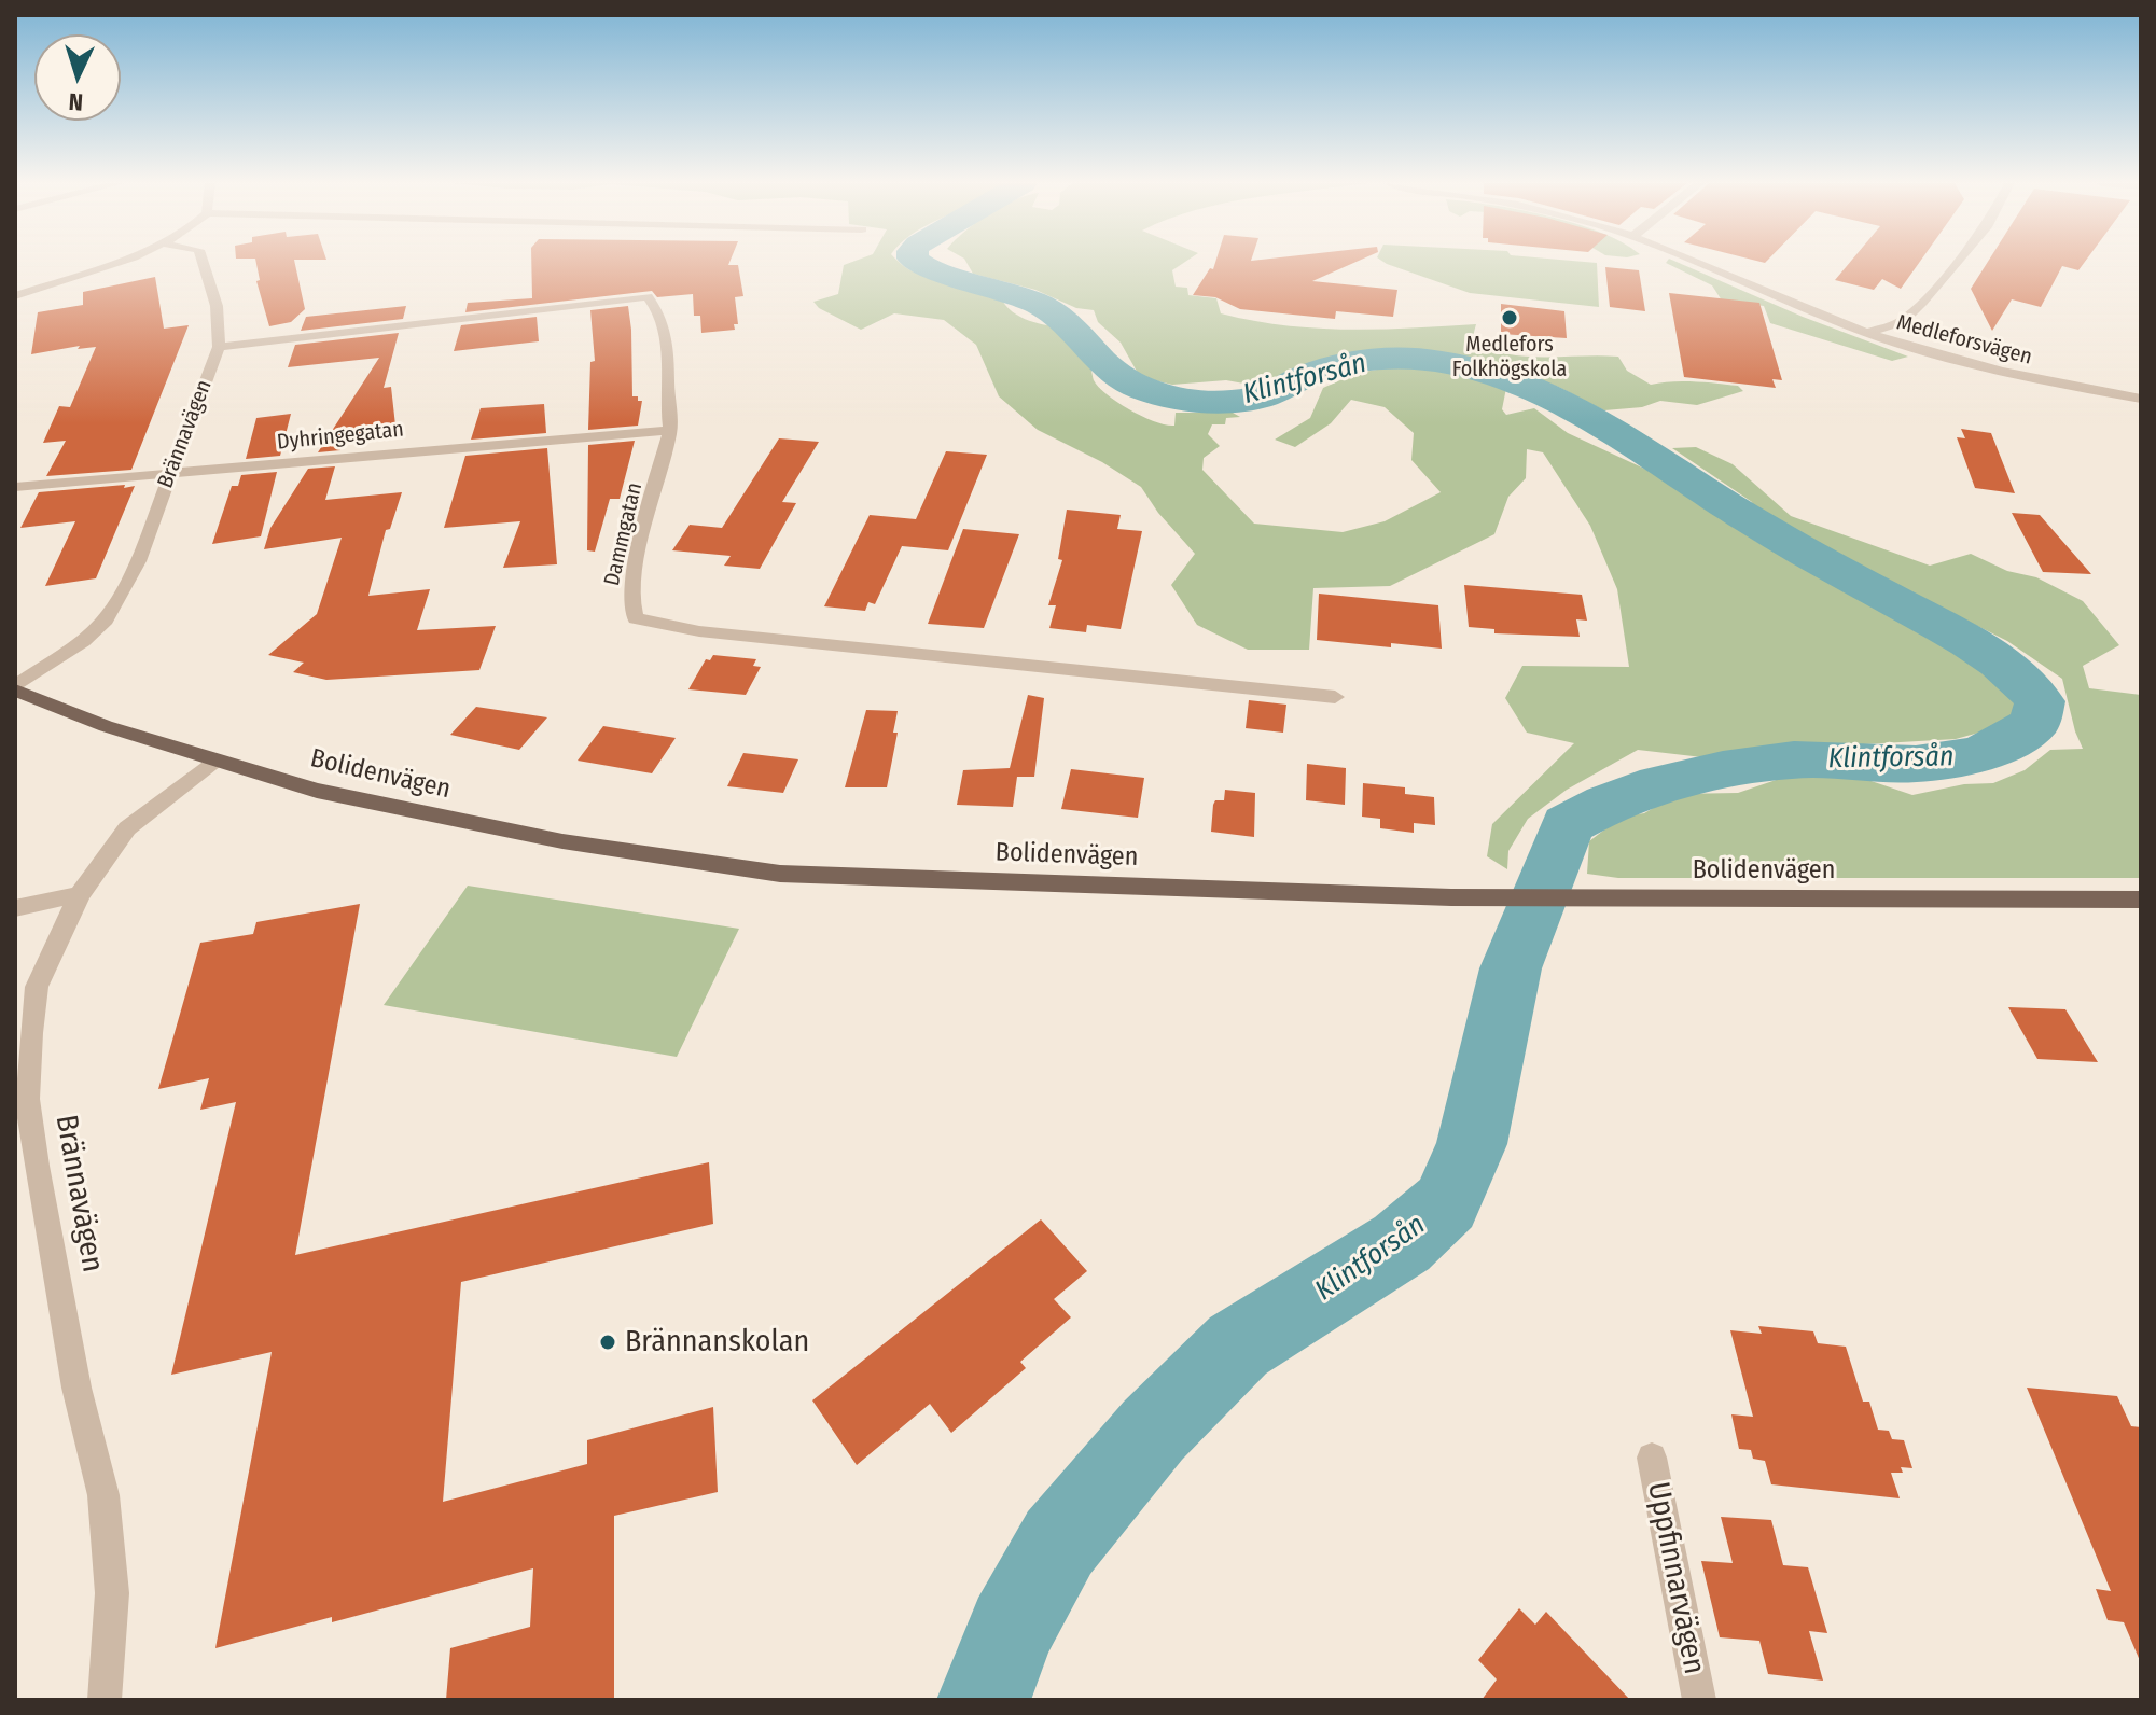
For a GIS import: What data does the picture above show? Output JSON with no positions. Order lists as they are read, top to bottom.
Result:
{
  "streets": {
    "main road": ["Bolidenvägen"],
    "street": [
      "Medleforsvägen",
      "Brännavägen",
      "Dyhringegatan",
      "Dammgatan",
      "Uppfinnarvägen"
    ]
  },
  "crossings": [
    ["Brännavägen", "Dyhringegatan"],
    ["Brännavägen", "Dammgatan"],
    ["Brännavägen", "Bolidenvägen"],
    ["Dyhringegatan", "Dammgatan"]
  ],
  "water": ["Klintforsån"],
  "places": ["Medlefors Folkhögskola", "Brännanskolan"],
  "north": "bottom"
}
